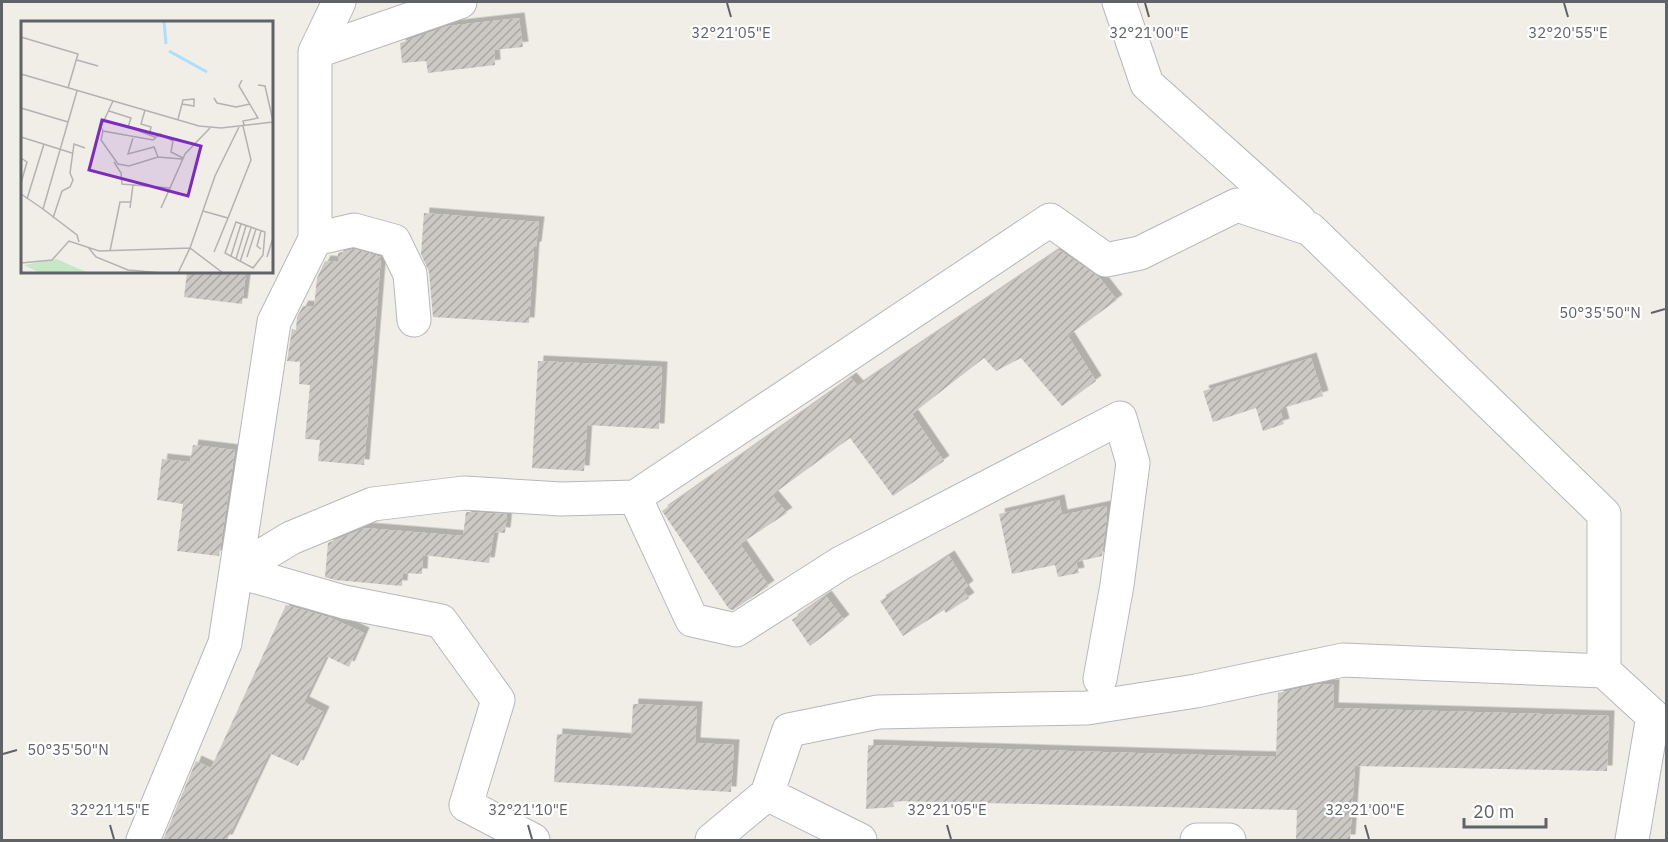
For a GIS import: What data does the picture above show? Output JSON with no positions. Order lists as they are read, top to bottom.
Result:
{
  "scale_bar": "20 m",
  "coordinates": [
    "32°21'05\"E",
    "32°21'00\"E",
    "32°20'55\"E",
    "50°35'50\"N",
    "32°21'15\"E",
    "32°21'10\"E"
  ]
}
